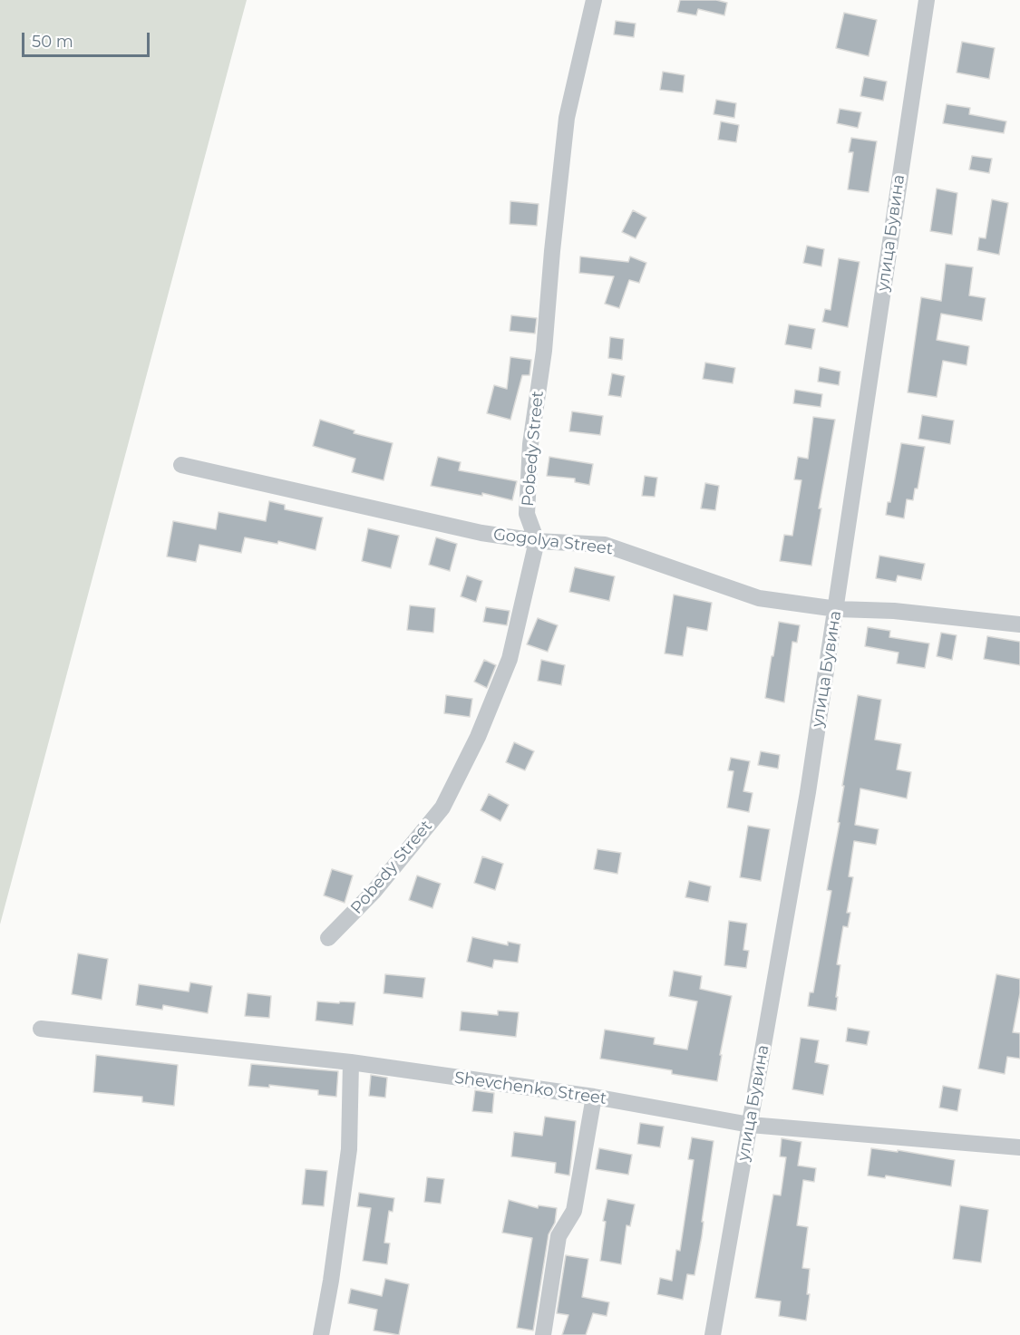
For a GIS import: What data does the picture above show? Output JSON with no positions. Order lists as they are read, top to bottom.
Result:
{
  "streets": {
    "street": [
      "улица Бувина",
      "Pobedy Street",
      "Gogolya Street",
      "Shevchenko Street"
    ]
  },
  "crossings": [
    ["улица Бувина", "Gogolya Street"],
    ["улица Бувина", "Shevchenko Street"],
    ["Pobedy Street", "Gogolya Street"]
  ],
  "scale_bar": "50 m"
}
